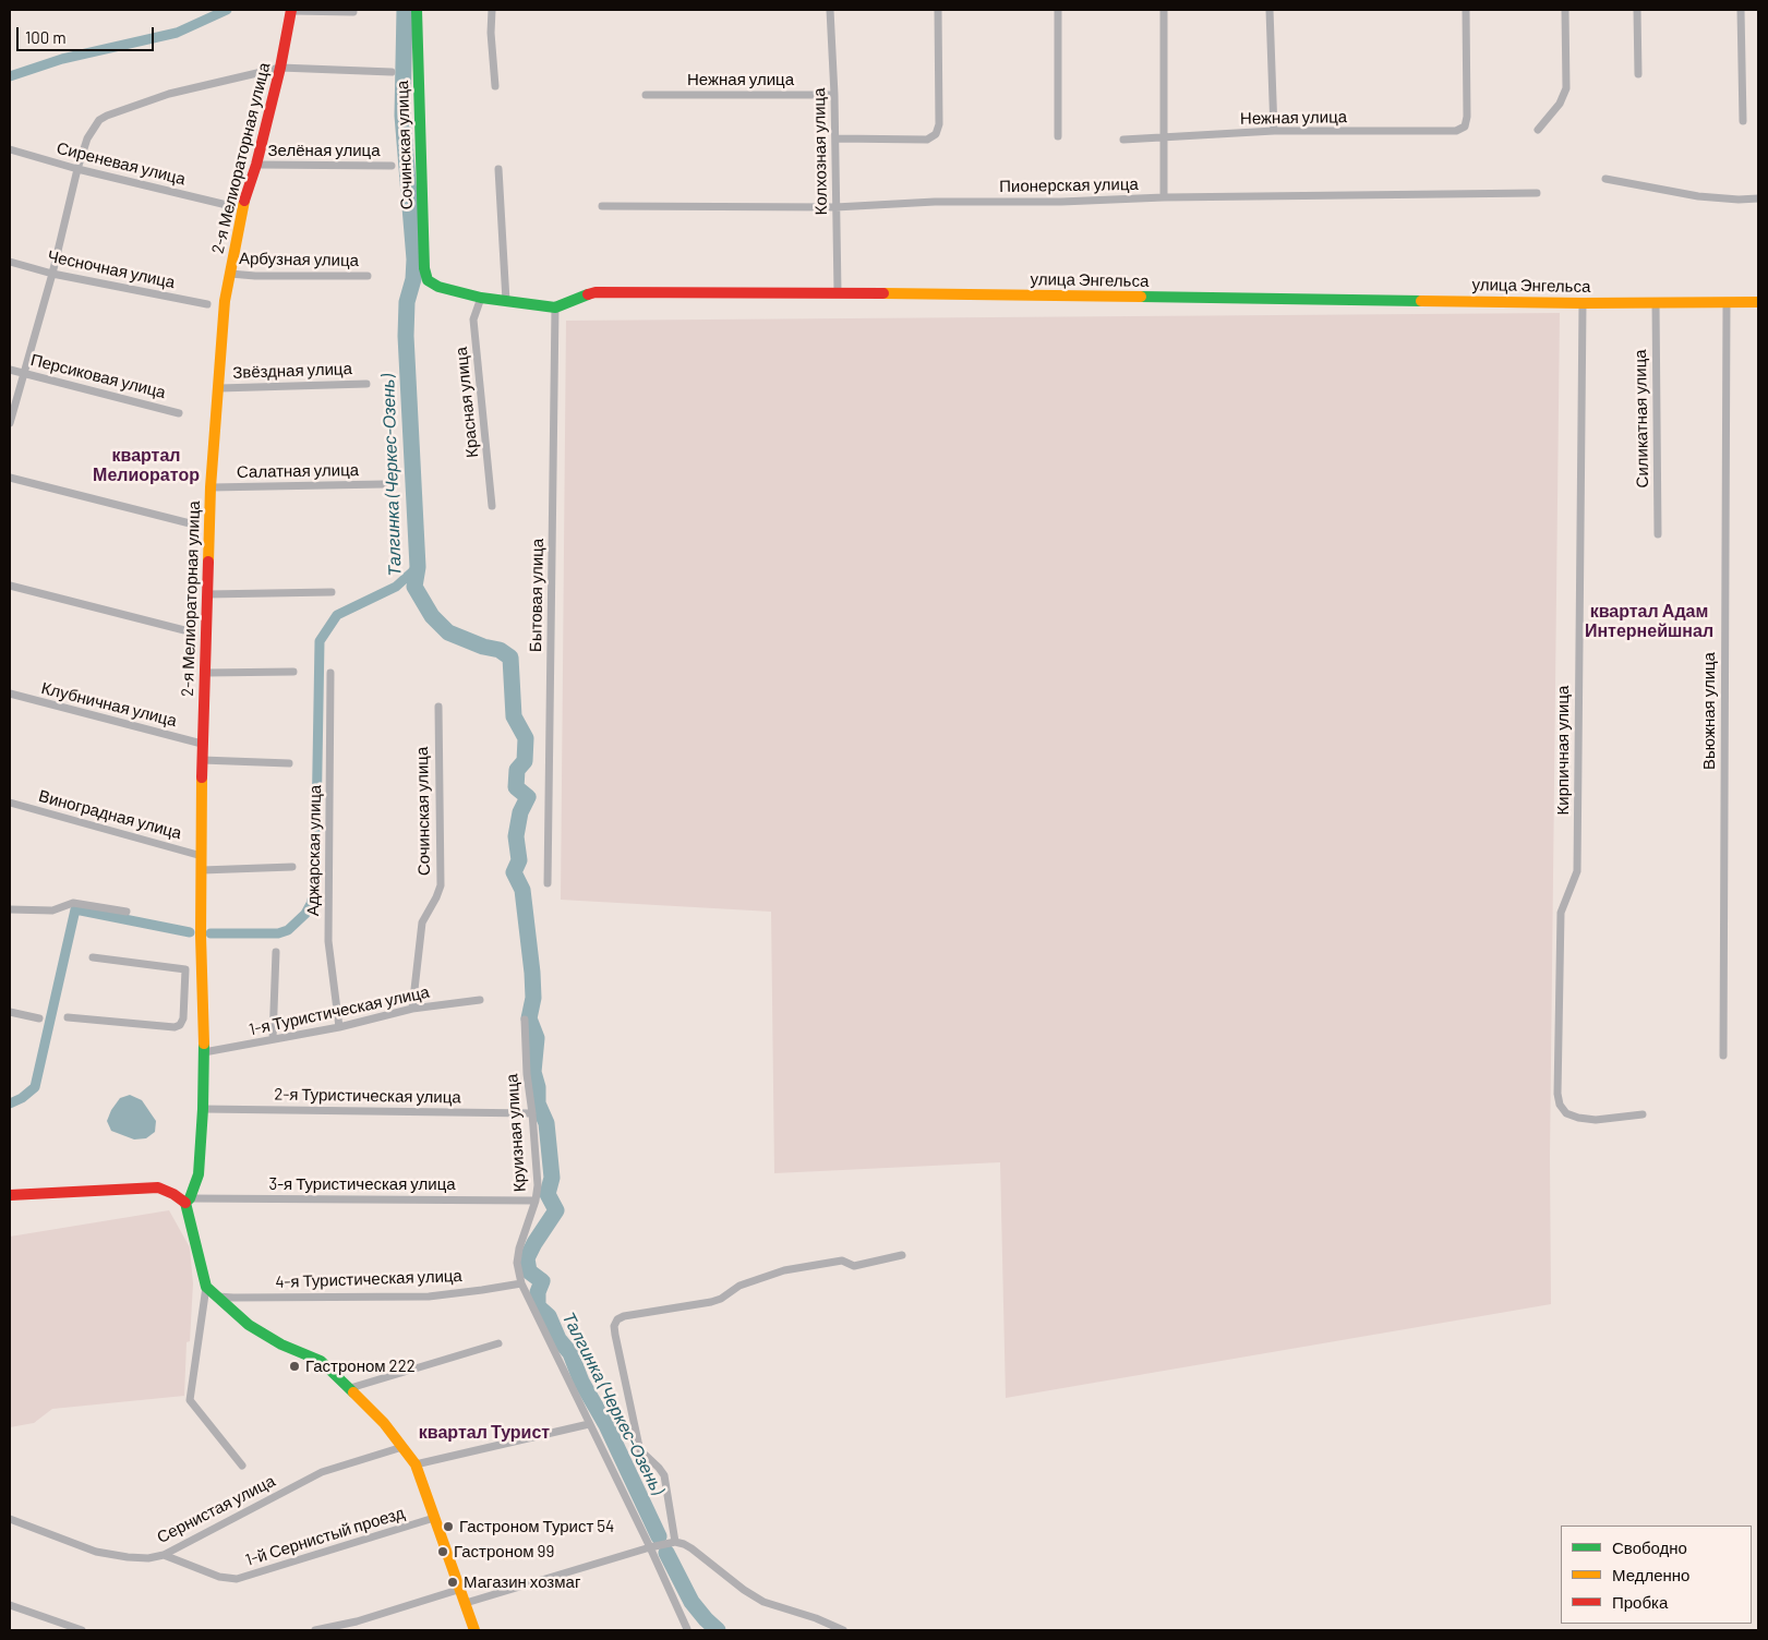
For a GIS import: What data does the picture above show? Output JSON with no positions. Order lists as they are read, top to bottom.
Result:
{
  "streets": {
    "street": [
      "Нежная улица",
      "Сочинская улица",
      "Зелёная улица",
      "Колхозная улица",
      "2-я Мелиораторная улица",
      "Сиреневая улица",
      "Пионерская улица",
      "Арбузная улица",
      "Чесночная улица",
      "улица Энгельса",
      "Звёздная улица",
      "Персиковая улица",
      "Красная улица",
      "Силикатная улица",
      "Салатная улица",
      "Бытовая улица",
      "Клубничная улица",
      "Вьюжная улица",
      "Кирпичная улица",
      "Виноградная улица",
      "Аджарская улица",
      "1-я Туристическая улица",
      "2-я Туристическая улица",
      "Круизная улица",
      "3-я Туристическая улица",
      "4-я Туристическая улица",
      "Сернистая улица",
      "1-й Сернистый проезд"
    ]
  },
  "crossings": [
    ["Нежная улица", "Колхозная улица"],
    ["Сочинская улица", "улица Энгельса"],
    ["Сочинская улица", "1-я Туристическая улица"],
    ["Зелёная улица", "2-я Мелиораторная улица"],
    ["Колхозная улица", "Пионерская улица"],
    ["Колхозная улица", "улица Энгельса"],
    ["2-я Мелиораторная улица", "Арбузная улица"],
    ["2-я Мелиораторная улица", "Звёздная улица"],
    ["2-я Мелиораторная улица", "Салатная улица"],
    ["2-я Мелиораторная улица", "Клубничная улица"],
    ["2-я Мелиораторная улица", "Виноградная улица"],
    ["2-я Мелиораторная улица", "1-я Туристическая улица"],
    ["2-я Мелиораторная улица", "2-я Туристическая улица"],
    ["2-я Мелиораторная улица", "3-я Туристическая улица"],
    ["улица Энгельса", "Красная улица"],
    ["улица Энгельса", "Силикатная улица"],
    ["улица Энгельса", "Бытовая улица"],
    ["улица Энгельса", "Вьюжная улица"],
    ["улица Энгельса", "Кирпичная улица"],
    ["Аджарская улица", "1-я Туристическая улица"],
    ["2-я Туристическая улица", "Круизная улица"],
    ["Круизная улица", "3-я Туристическая улица"],
    ["Круизная улица", "4-я Туристическая улица"],
    ["Сернистая улица", "1-й Сернистый проезд"]
  ],
  "districts": ["квартал Мелиоратор", "квартал Адам Интернейшнал", "квартал Турист"],
  "water": ["Талгинка (Черкес-Озень)"],
  "places": [
    "Гастроном 222",
    "Гастроном Турист 54",
    "Гастроном 99",
    "Магазин хозмаг"
  ],
  "legend": ["Свободно", "Медленно", "Пробка"],
  "scale_bar": "100 m"
}
